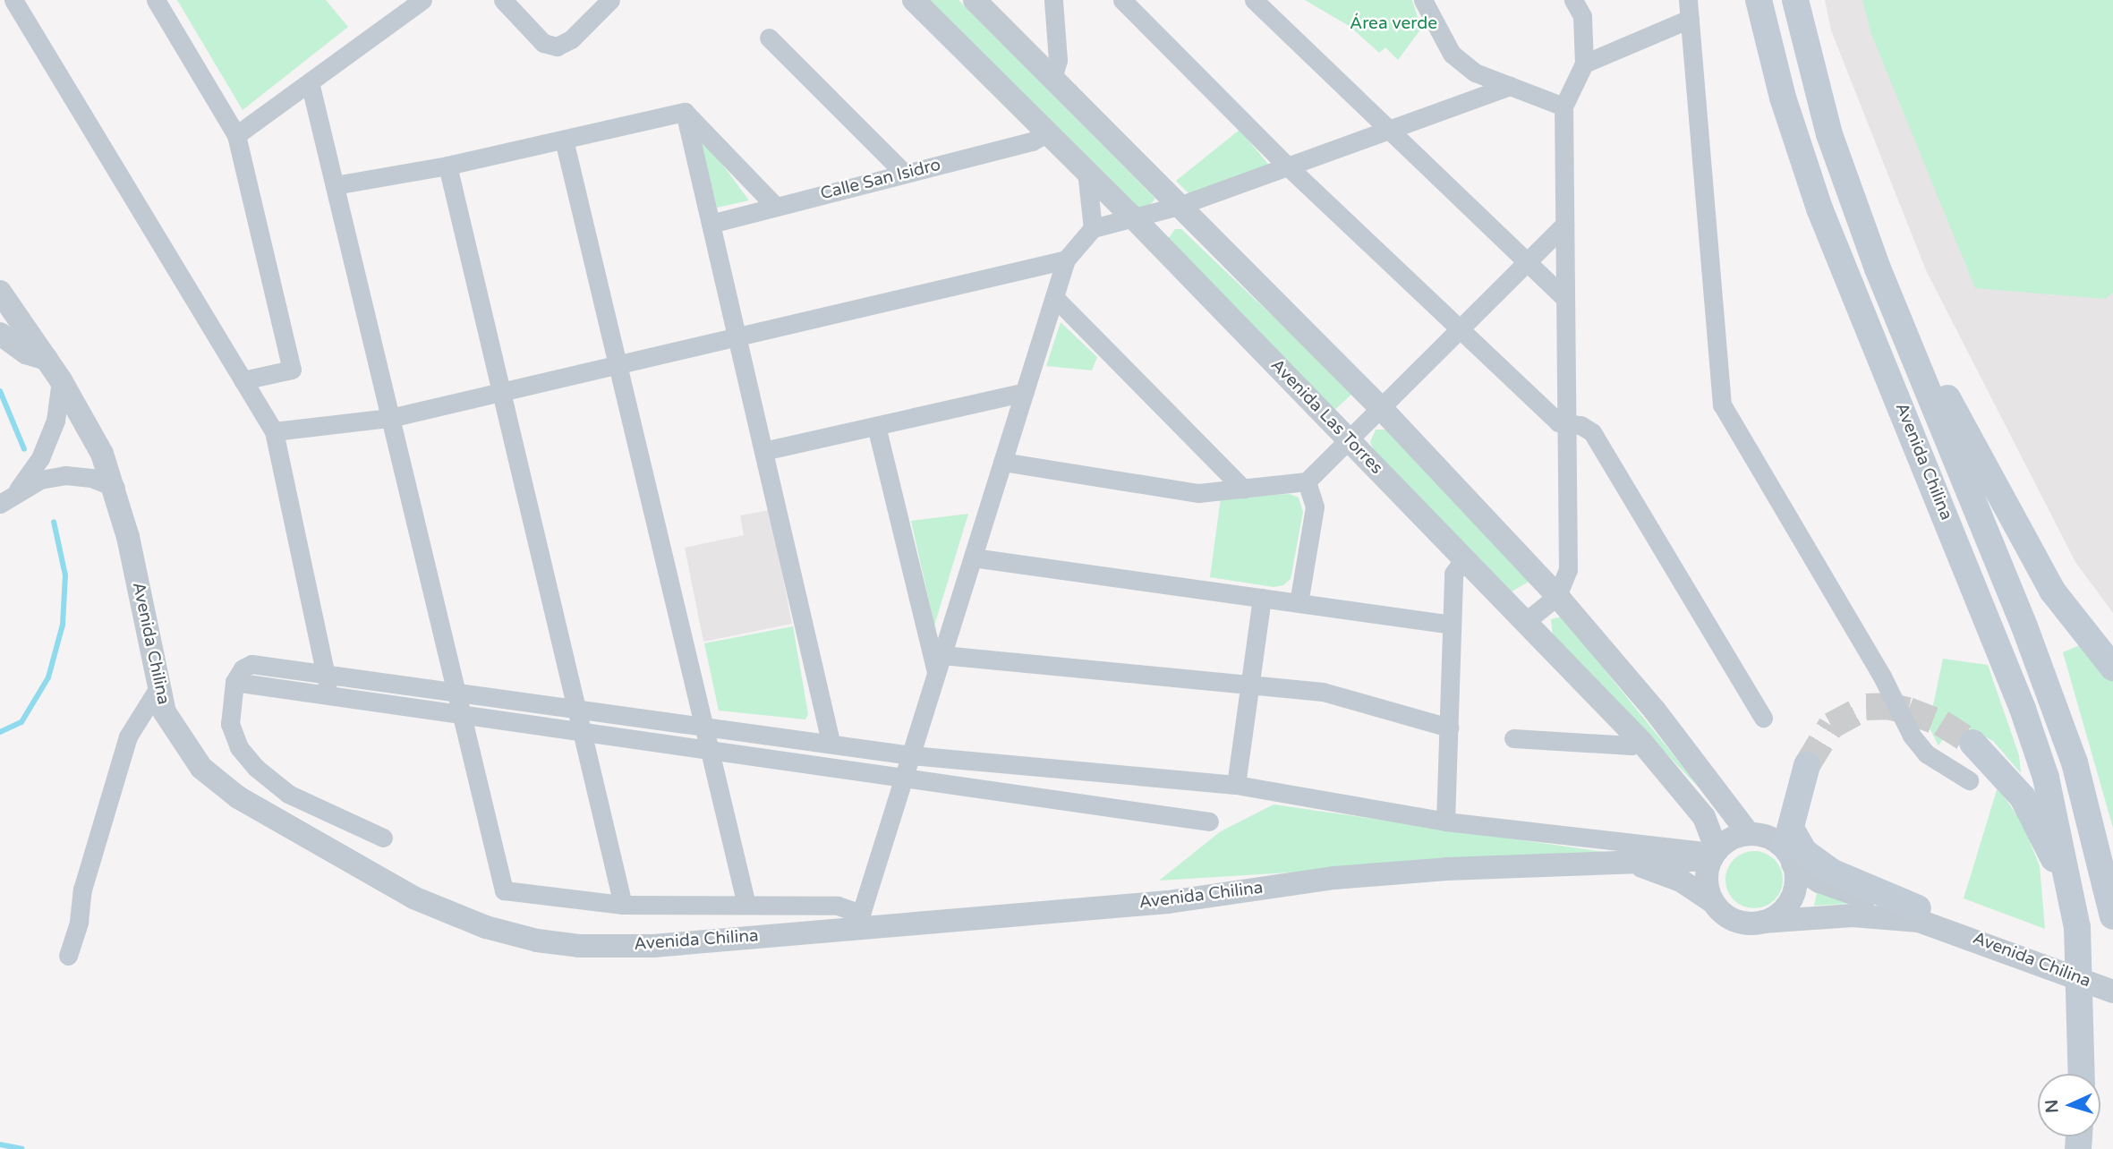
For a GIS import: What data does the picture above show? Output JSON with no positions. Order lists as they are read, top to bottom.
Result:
{
  "streets": {
    "main road": ["Avenida Chilina"],
    "street": ["Calle San Isidro", "Avenida Las Torres"]
  },
  "crossings": [
    ["Calle San Isidro", "Avenida Las Torres"],
    ["Avenida Las Torres", "Avenida Chilina"]
  ],
  "parks": ["Área verde"],
  "north": "left"
}
